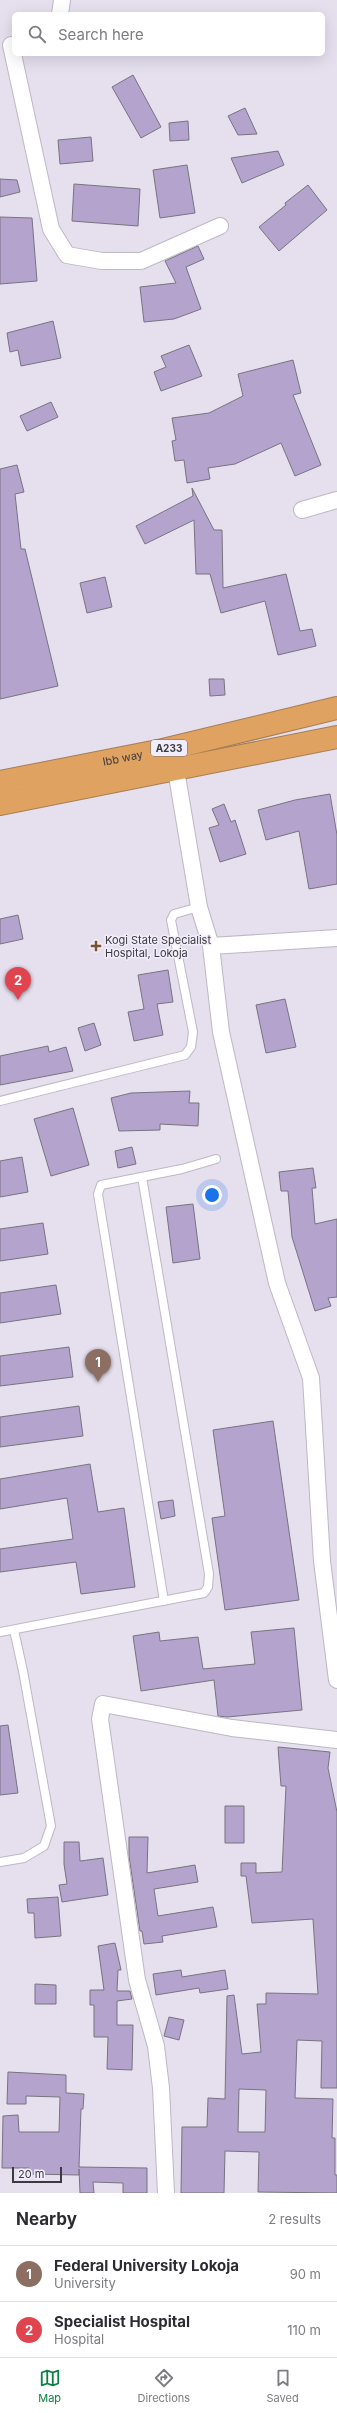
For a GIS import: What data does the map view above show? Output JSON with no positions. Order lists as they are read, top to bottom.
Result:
{
  "streets": {
    "highway": ["A233", "Ibb way"]
  },
  "places": {
    "health": ["Kogi State Specialist Hospital, Lokoja"]
  },
  "scale_bar": "20 m",
  "page": {
    "search": "Search here",
    "pins": ["2", "1"],
    "scale": "20 m",
    "heading": ["Nearby", "2 results"],
    "list": [
      {
        "mark": "1",
        "name": "Federal University Lokoja",
        "note": "University",
        "value": "90 m"
      },
      {
        "mark": "2",
        "name": "Specialist Hospital",
        "note": "Hospital",
        "value": "110 m"
      }
    ],
    "nav": ["Map", "Directions", "Saved"]
  }
}
